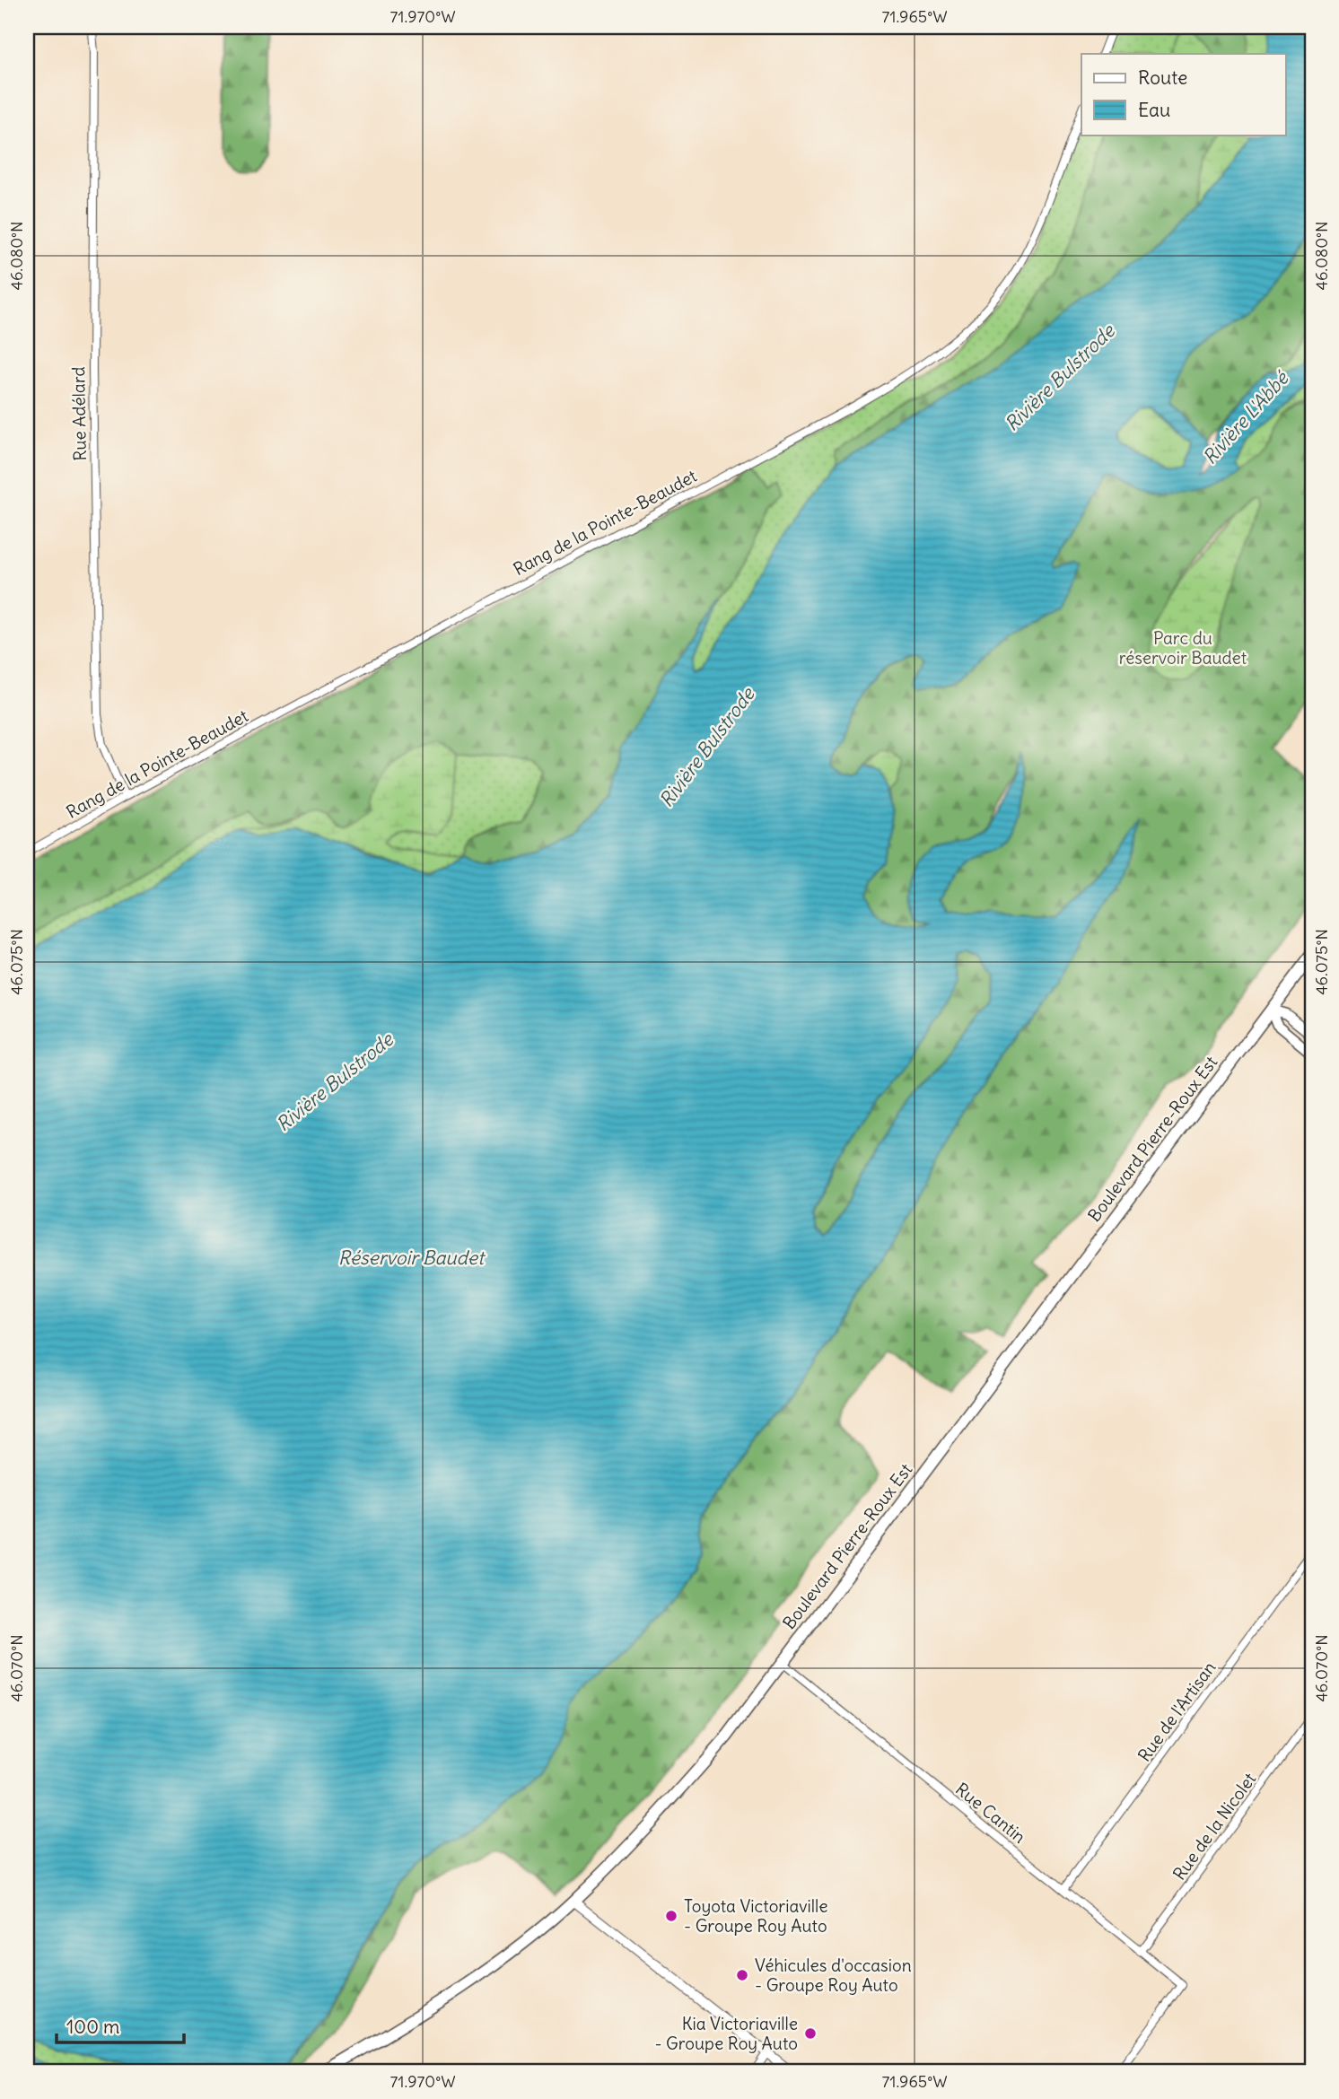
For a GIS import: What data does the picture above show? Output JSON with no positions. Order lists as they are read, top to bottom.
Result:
{
  "streets": {
    "main road": ["Boulevard Pierre-Roux Est"],
    "street": [
      "Rue Adélard",
      "Rang de la Pointe-Beaudet",
      "Rue de l'Artisan",
      "Rue Cantin",
      "Rue de la Nicolet"
    ]
  },
  "crossings": [
    ["Rue Adélard", "Rang de la Pointe-Beaudet"],
    ["Boulevard Pierre-Roux Est", "Rue Cantin"],
    ["Rue de l'Artisan", "Rue Cantin"],
    ["Rue Cantin", "Rue de la Nicolet"]
  ],
  "water": ["Rivière Bulstrode", "Rivière L'Abbé", "Réservoir Baudet"],
  "parks": ["Parc du réservoir Baudet"],
  "places": ["Toyota Victoriaville - Groupe Roy Auto", "Véhicules d'occasion - Groupe Roy Auto", "Kia Victoriaville - Groupe Roy Auto"],
  "legend": ["Route", "Eau"],
  "scale_bar": "100 m",
  "coordinates": [
    "71.970°W",
    "71.965°W",
    "46.080°N",
    "46.075°N",
    "46.070°N"
  ]
}
